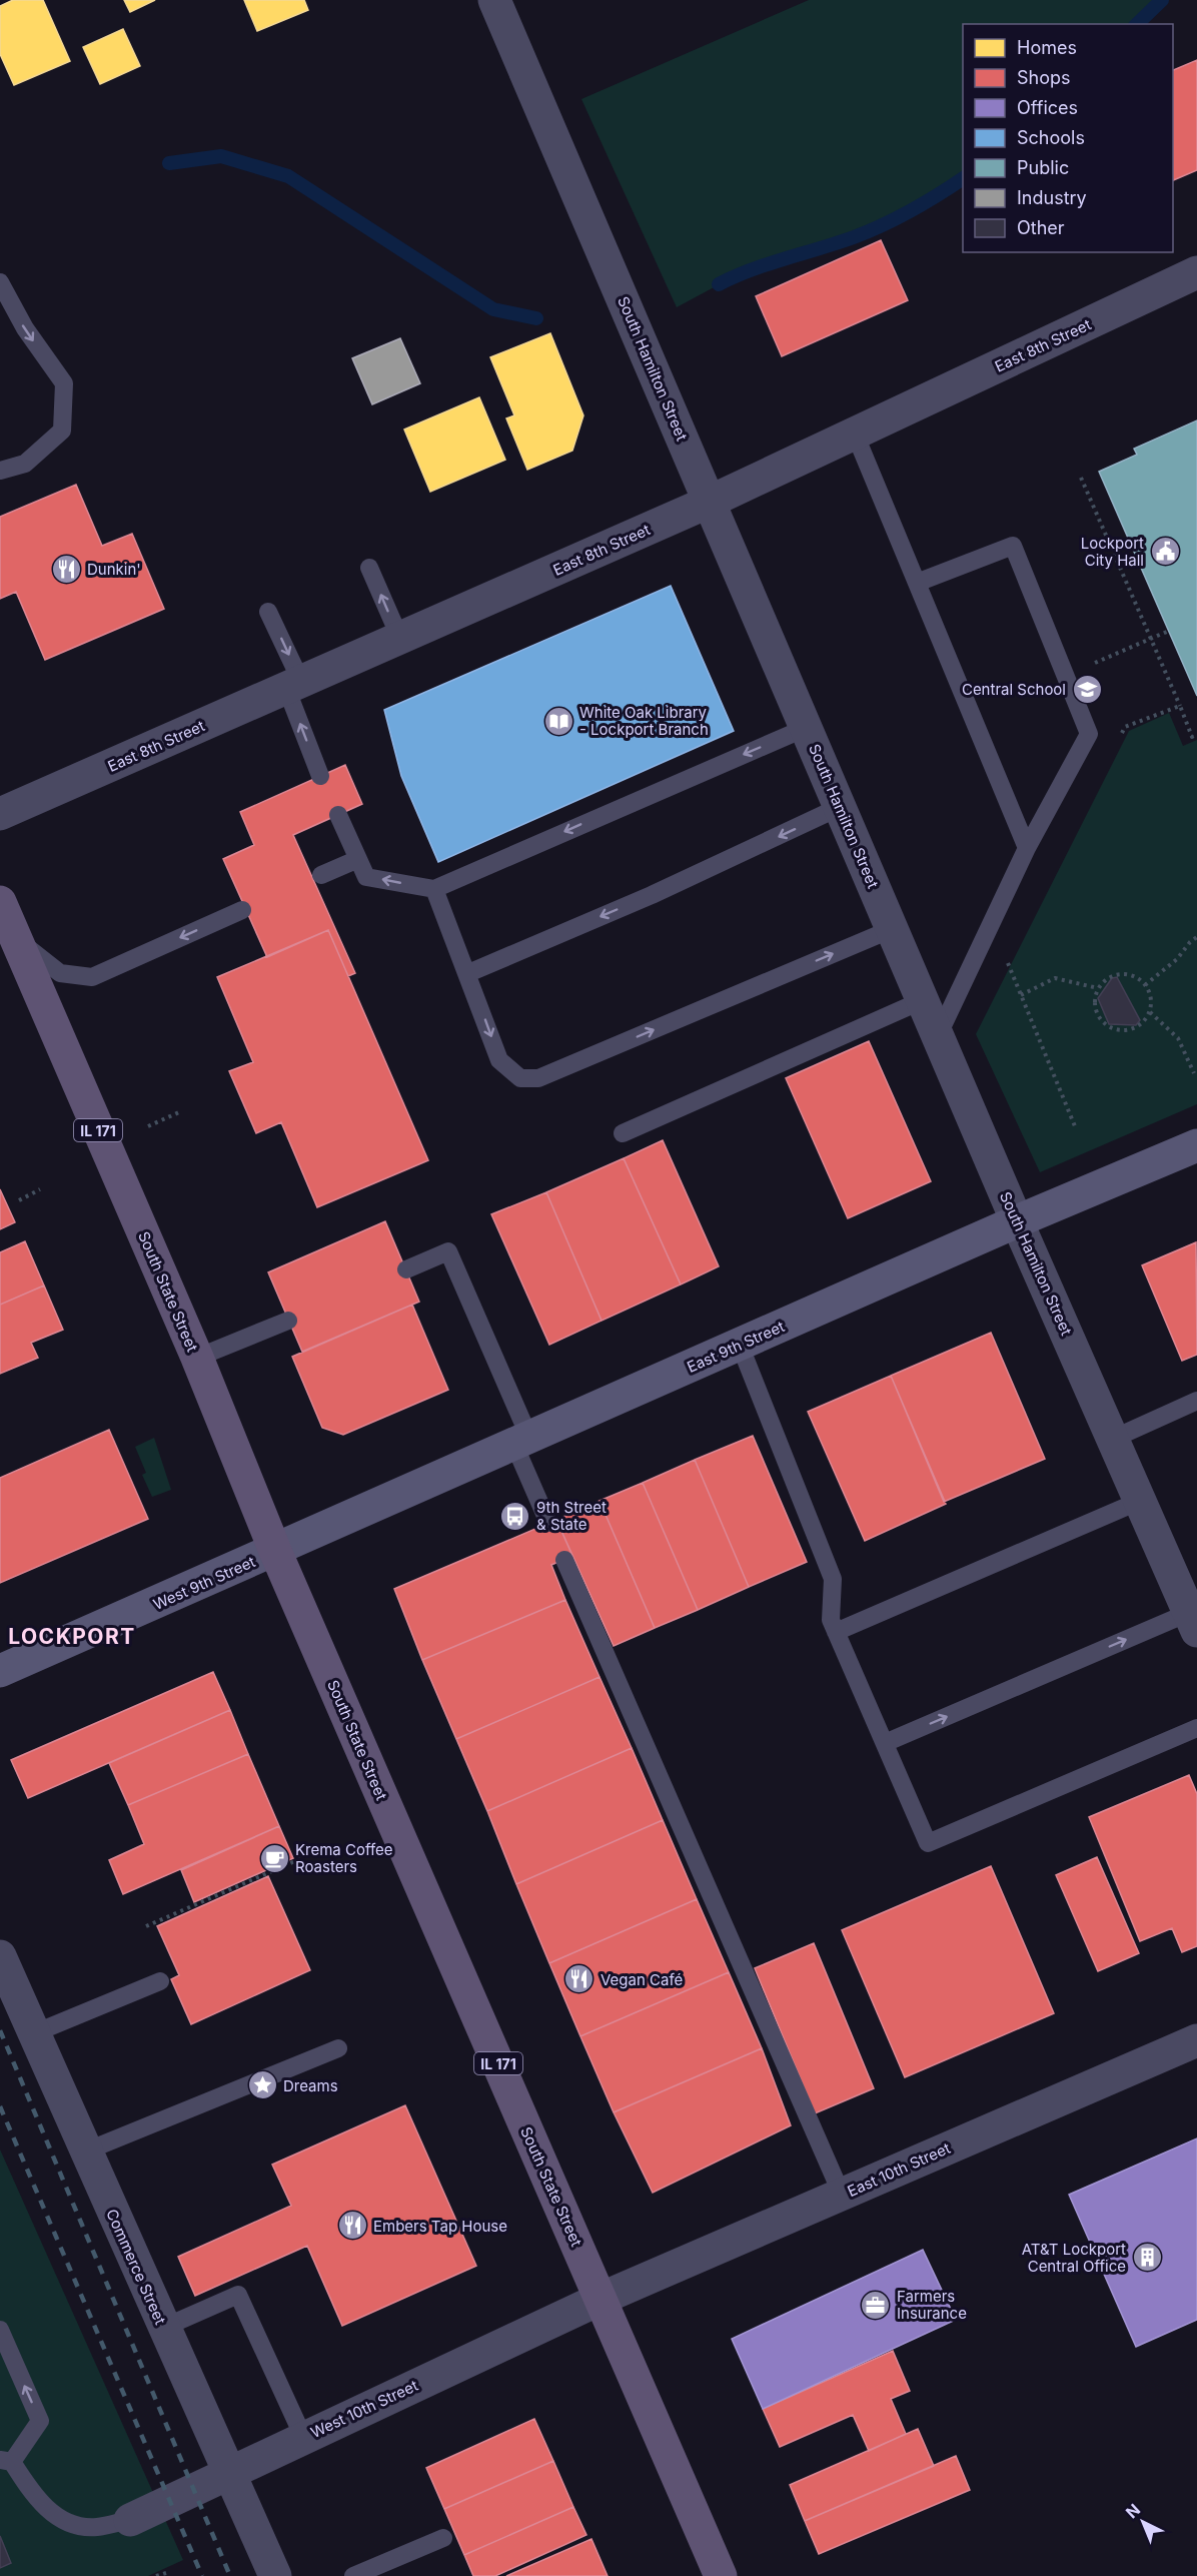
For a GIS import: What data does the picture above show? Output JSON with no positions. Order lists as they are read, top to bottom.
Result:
{
  "streets": {
    "main road": [
      "IL 171",
      "South State Street",
      "East 9th Street",
      "West 9th Street"
    ],
    "street": [
      "East 8th Street",
      "South Hamilton Street",
      "East 10th Street",
      "Commerce Street",
      "West 10th Street"
    ]
  },
  "crossings": [
    ["East 8th Street", "South Hamilton Street"],
    ["South Hamilton Street", "East 9th Street"],
    ["South State Street", "East 9th Street"],
    ["South State Street", "West 9th Street"],
    ["South State Street", "East 10th Street"],
    ["South State Street", "West 10th Street"],
    ["East 9th Street", "West 9th Street"],
    ["East 10th Street", "West 10th Street"],
    ["Commerce Street", "West 10th Street"]
  ],
  "districts": ["LOCKPORT"],
  "places": {
    "public building": ["Lockport City Hall"],
    "restaurant": ["Dunkin'", "Vegan Café", "Embers Tap House"],
    "school or university": ["Central School"],
    "library": ["White Oak Library - Lockport Branch"],
    "bus stop": ["9th Street & State"],
    "cafe": ["Krema Coffee Roasters"],
    "place": ["Dreams"],
    "building": ["AT&T Lockport Central Office"],
    "office": ["Farmers Insurance"]
  },
  "legend": [
    "Homes",
    "Shops",
    "Offices",
    "Schools",
    "Public",
    "Industry",
    "Other"
  ],
  "north": "top left"
}
